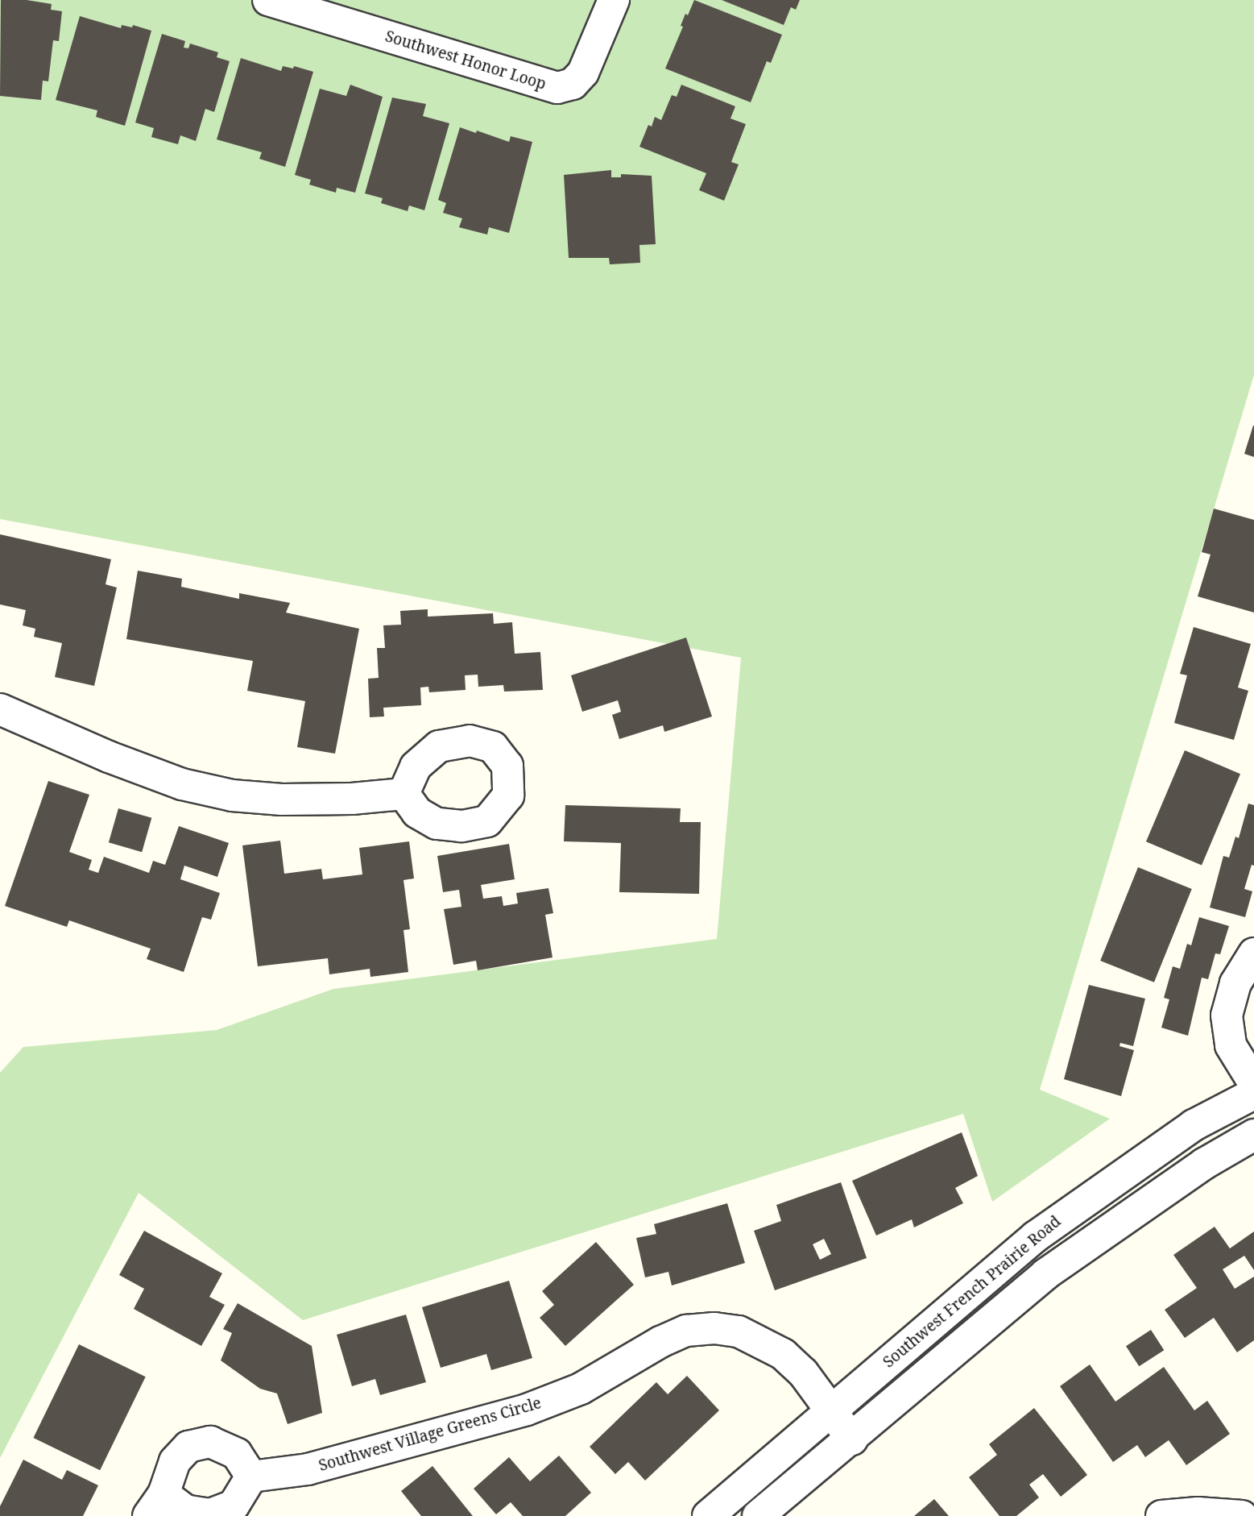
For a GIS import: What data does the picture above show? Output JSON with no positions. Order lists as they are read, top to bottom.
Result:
{
  "streets": {
    "street": ["Southwest Honor Loop", "Southwest French Prairie Road", "Southwest Village Greens Circle"]
  },
  "crossings": [
    ["Southwest French Prairie Road", "Southwest Village Greens Circle"]
  ]
}
